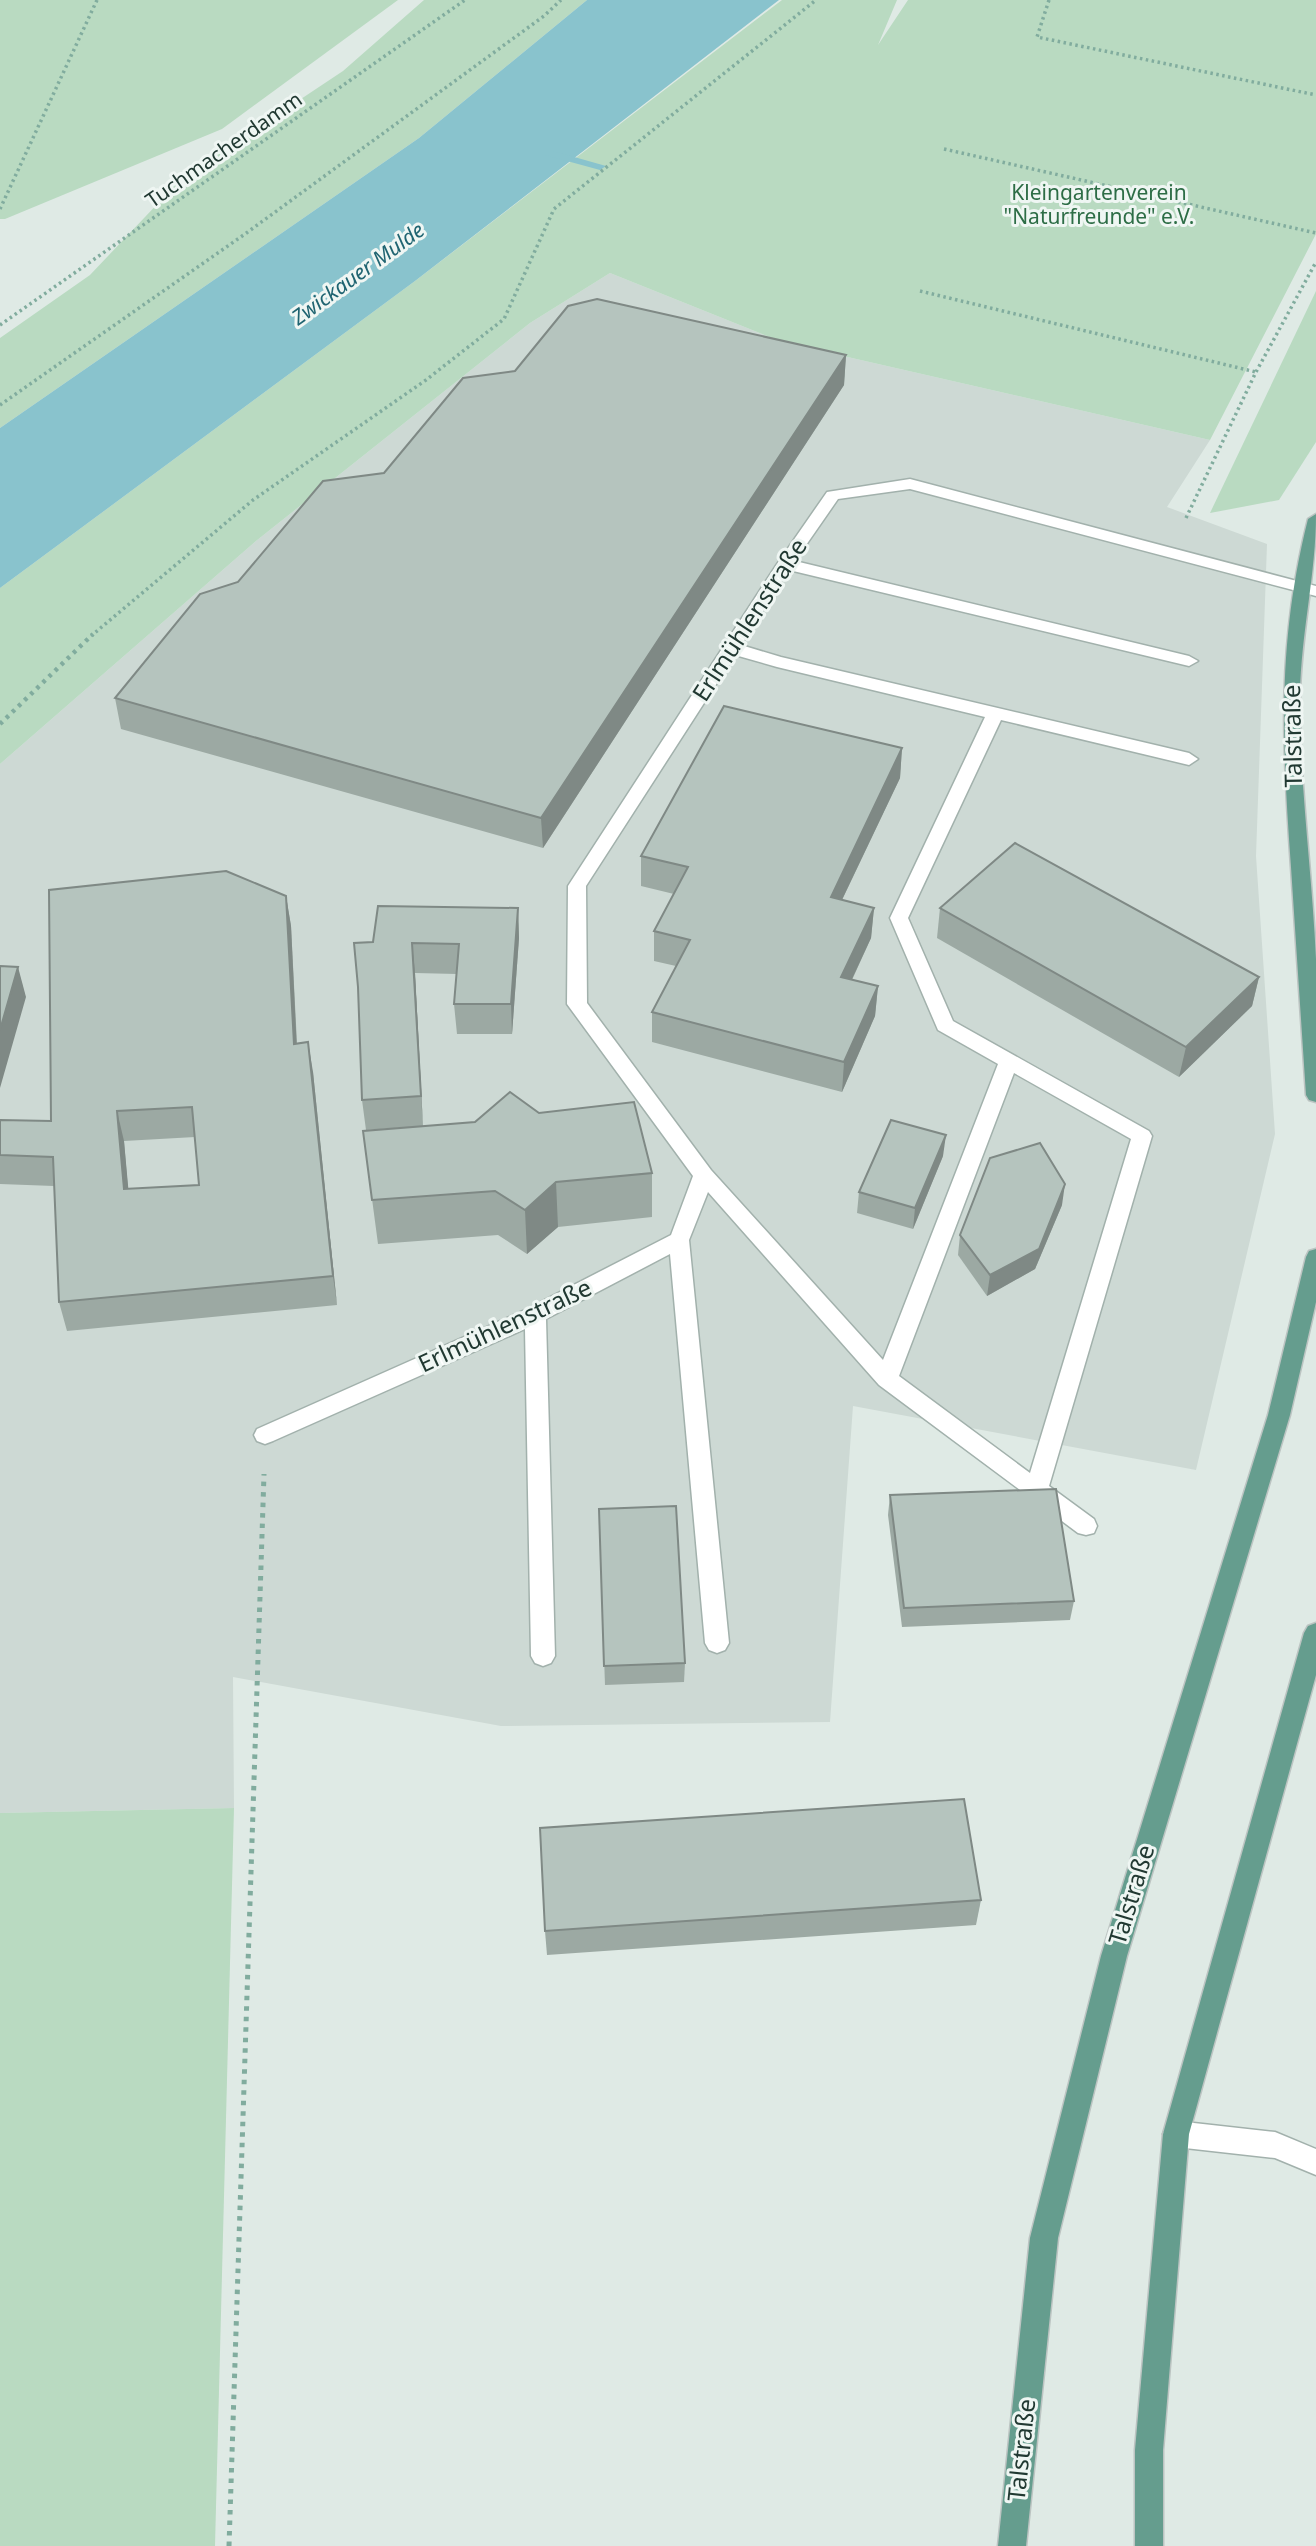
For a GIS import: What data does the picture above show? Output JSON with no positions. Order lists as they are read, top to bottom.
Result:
{
  "streets": {
    "main road": ["Talstraße"],
    "street": ["Erlmühlenstraße"],
    "path": ["Tuchmacherdamm"]
  },
  "crossings": [
    ["Erlmühlenstraße", "Talstraße"]
  ],
  "water": ["Zwickauer Mulde"],
  "parks": ["Kleingartenverein \"Naturfreunde\" e.V."]
}
